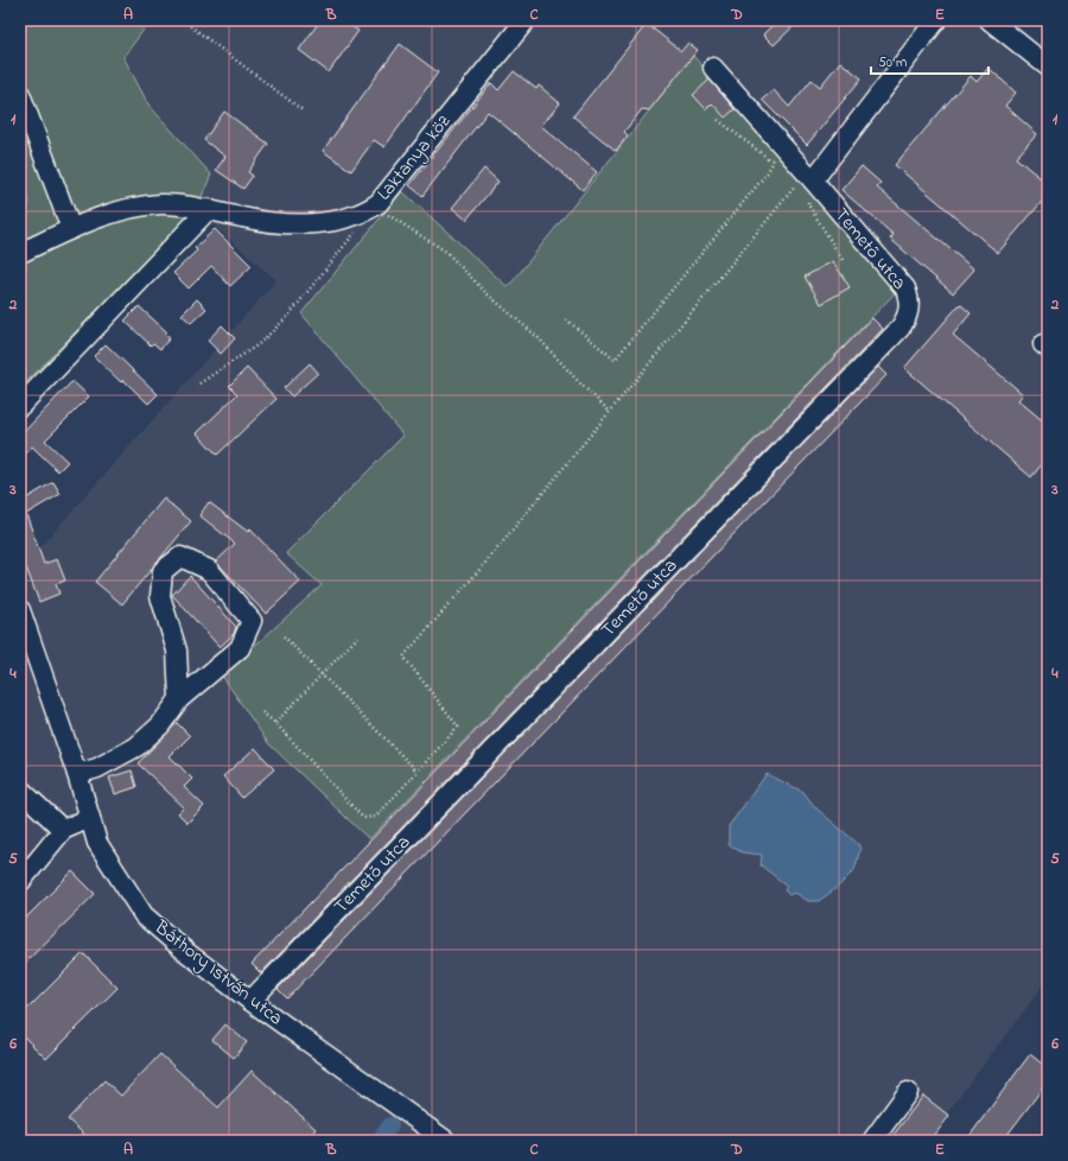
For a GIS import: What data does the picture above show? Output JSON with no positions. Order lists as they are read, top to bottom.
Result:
{
  "streets": {
    "street": ["Laktanya köz", "Temető utca", "Báthory István utca"]
  },
  "crossings": [
    ["Temető utca", "Báthory István utca"]
  ],
  "scale_bar": "50 m",
  "grid": {
    "columns": [
      "A",
      "B",
      "C",
      "D",
      "E"
    ],
    "rows": [
      "1",
      "2",
      "3",
      "4",
      "5",
      "6"
    ]
  }
}
